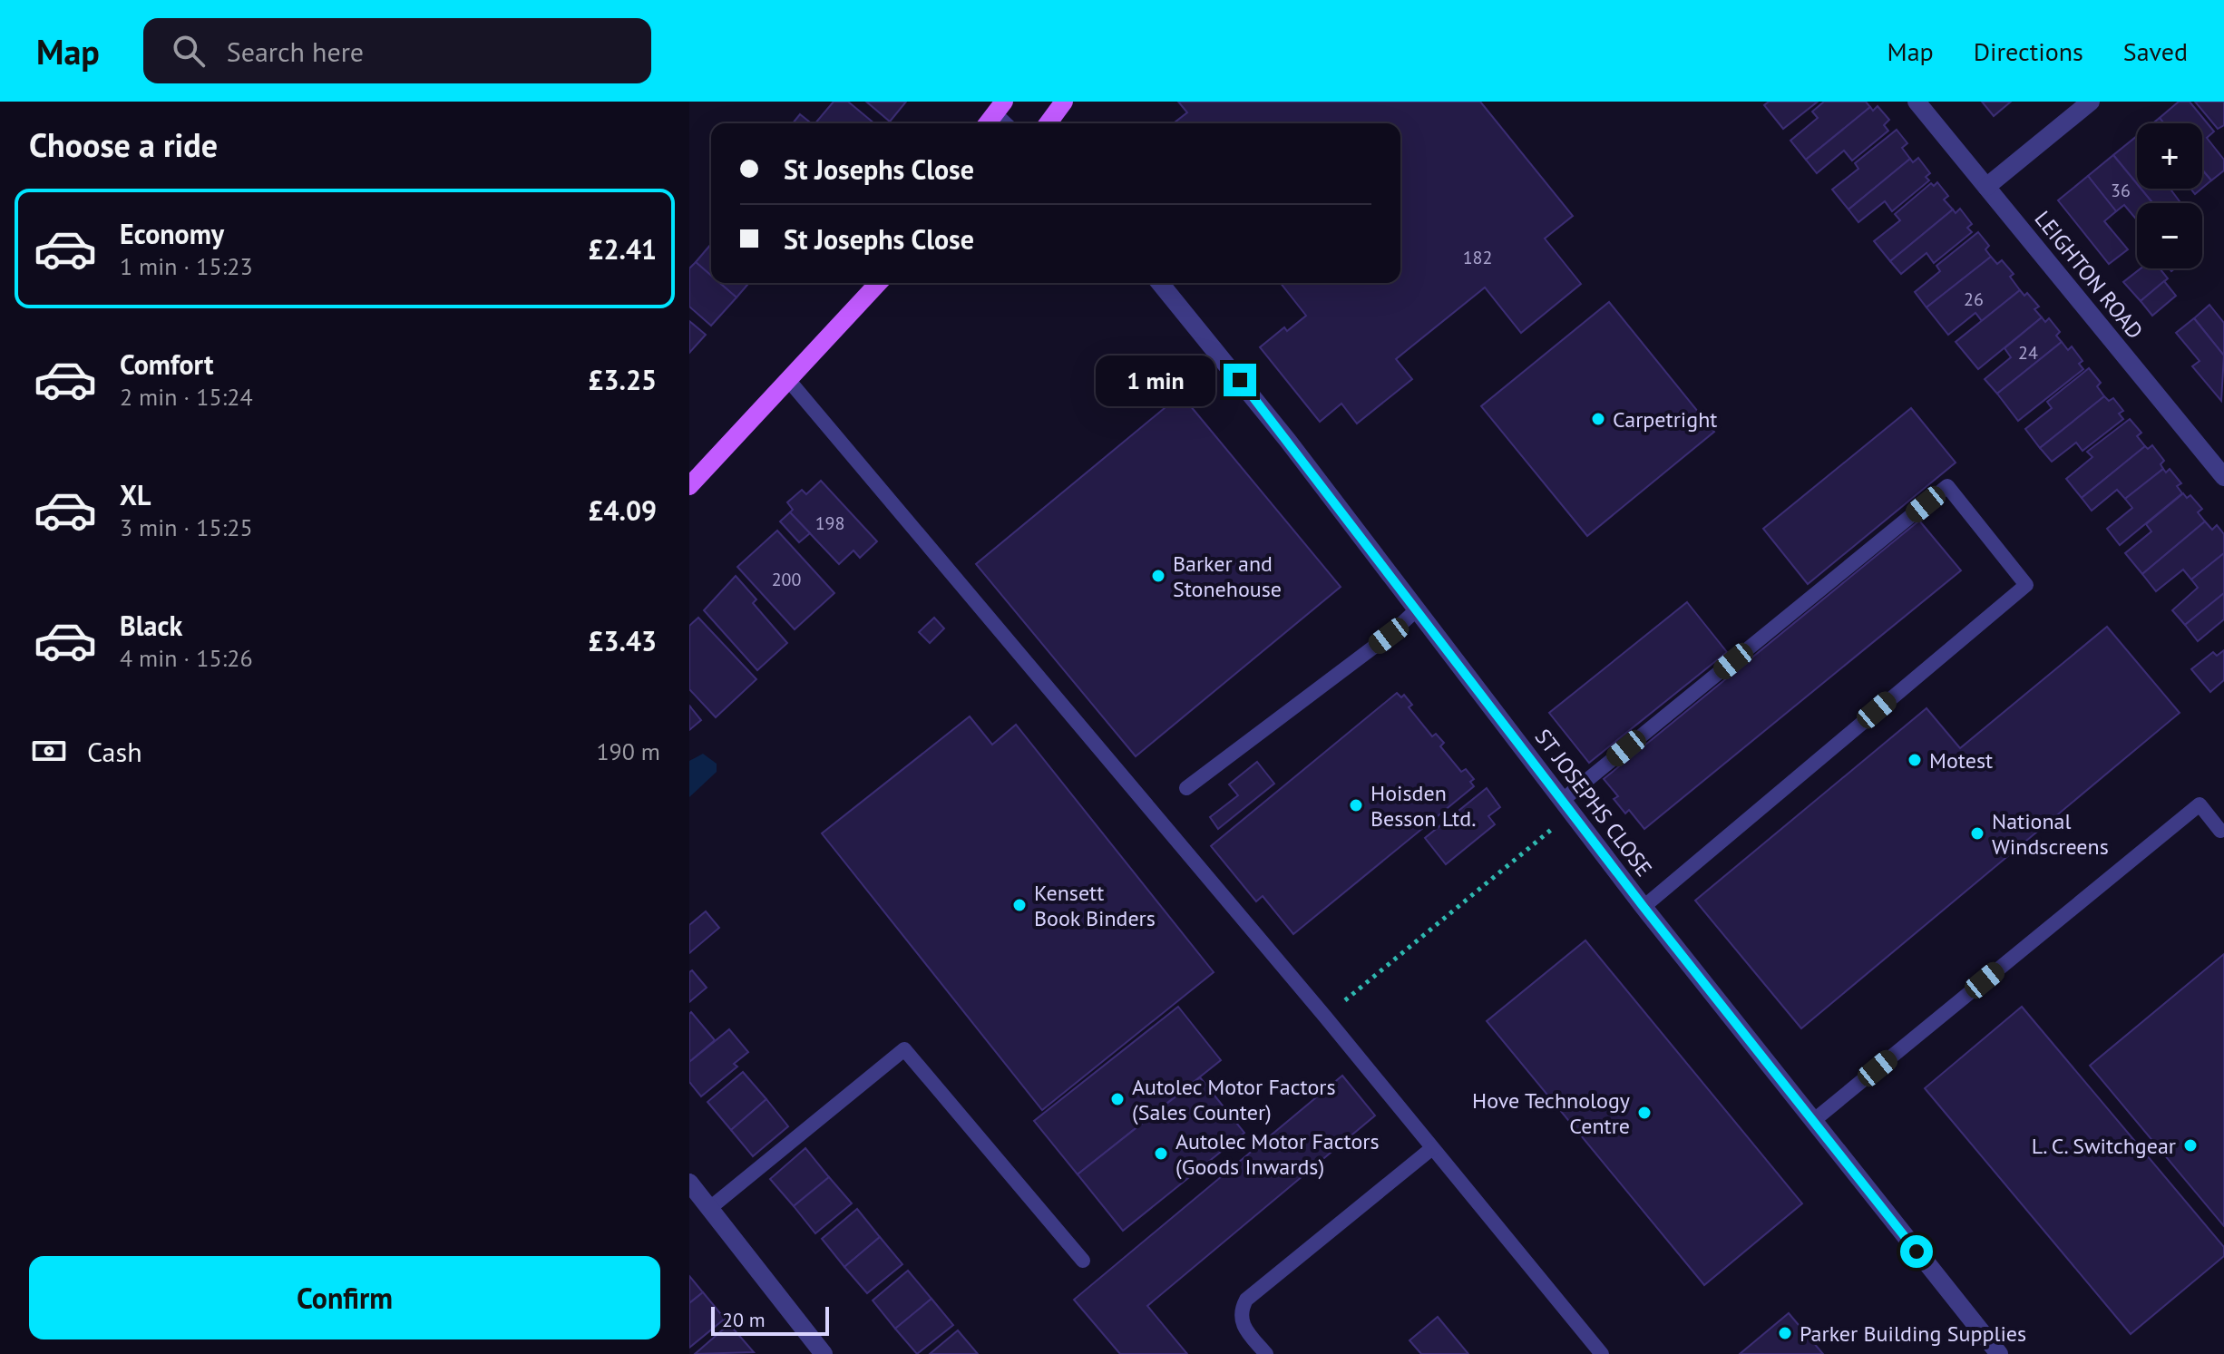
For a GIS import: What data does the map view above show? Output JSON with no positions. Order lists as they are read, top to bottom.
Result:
{
  "streets": {
    "street": ["LEIGHTON ROAD", "ST JOSEPHS CLOSE"]
  },
  "places": [
    "Carpetright",
    "Barker and Stonehouse",
    "Motest",
    "Hoisden Besson Ltd.",
    "National Windscreens",
    "Kensett Book Binders",
    "Autolec Motor Factors (Sales Counter)",
    "Hove Technology Centre",
    "L. C. Switchgear",
    "Autolec Motor Factors (Goods Inwards)",
    "Parker Building Supplies"
  ],
  "house_numbers": [
    "36",
    "182",
    "26",
    "24",
    "198",
    "200"
  ],
  "scale_bar": "20 m",
  "page": {
    "header": "Map",
    "search": "Search here",
    "nav": ["Map", "Directions", "Saved"],
    "heading": "Choose a ride",
    "map_buttons": ["+", "−"],
    "banner": ["St Josephs Close", "St Josephs Close"],
    "list": [
      {
        "name": "Economy",
        "note": "1 min · 15:23",
        "value": "£2.41"
      },
      {
        "name": "Comfort",
        "note": "2 min · 15:24",
        "value": "£3.25"
      },
      {
        "name": "XL",
        "note": "3 min · 15:25",
        "value": "£4.09"
      },
      {
        "name": "Black",
        "note": "4 min · 15:26",
        "value": "£3.43"
      }
    ],
    "bubble": "1 min",
    "pay": ["Cash", "190 m"],
    "buttons": "Confirm",
    "scale": "20 m"
  }
}
